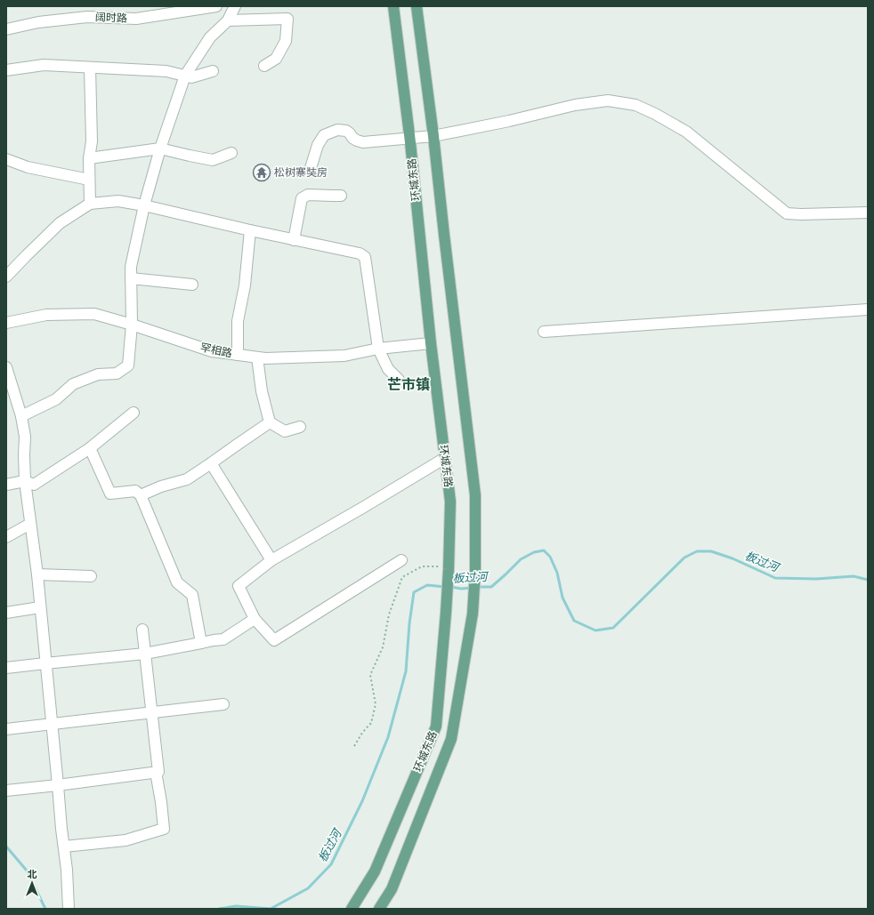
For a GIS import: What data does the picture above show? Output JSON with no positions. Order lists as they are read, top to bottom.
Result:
{
  "streets": {
    "main road": ["环城东路"],
    "street": ["阔时路", "罕相路"]
  },
  "crossings": [
    ["环城东路", "罕相路"]
  ],
  "districts": ["芒市镇"],
  "water": ["板过河"],
  "places": {
    "temple": ["松树寨奘房"]
  },
  "north": "top"
}
